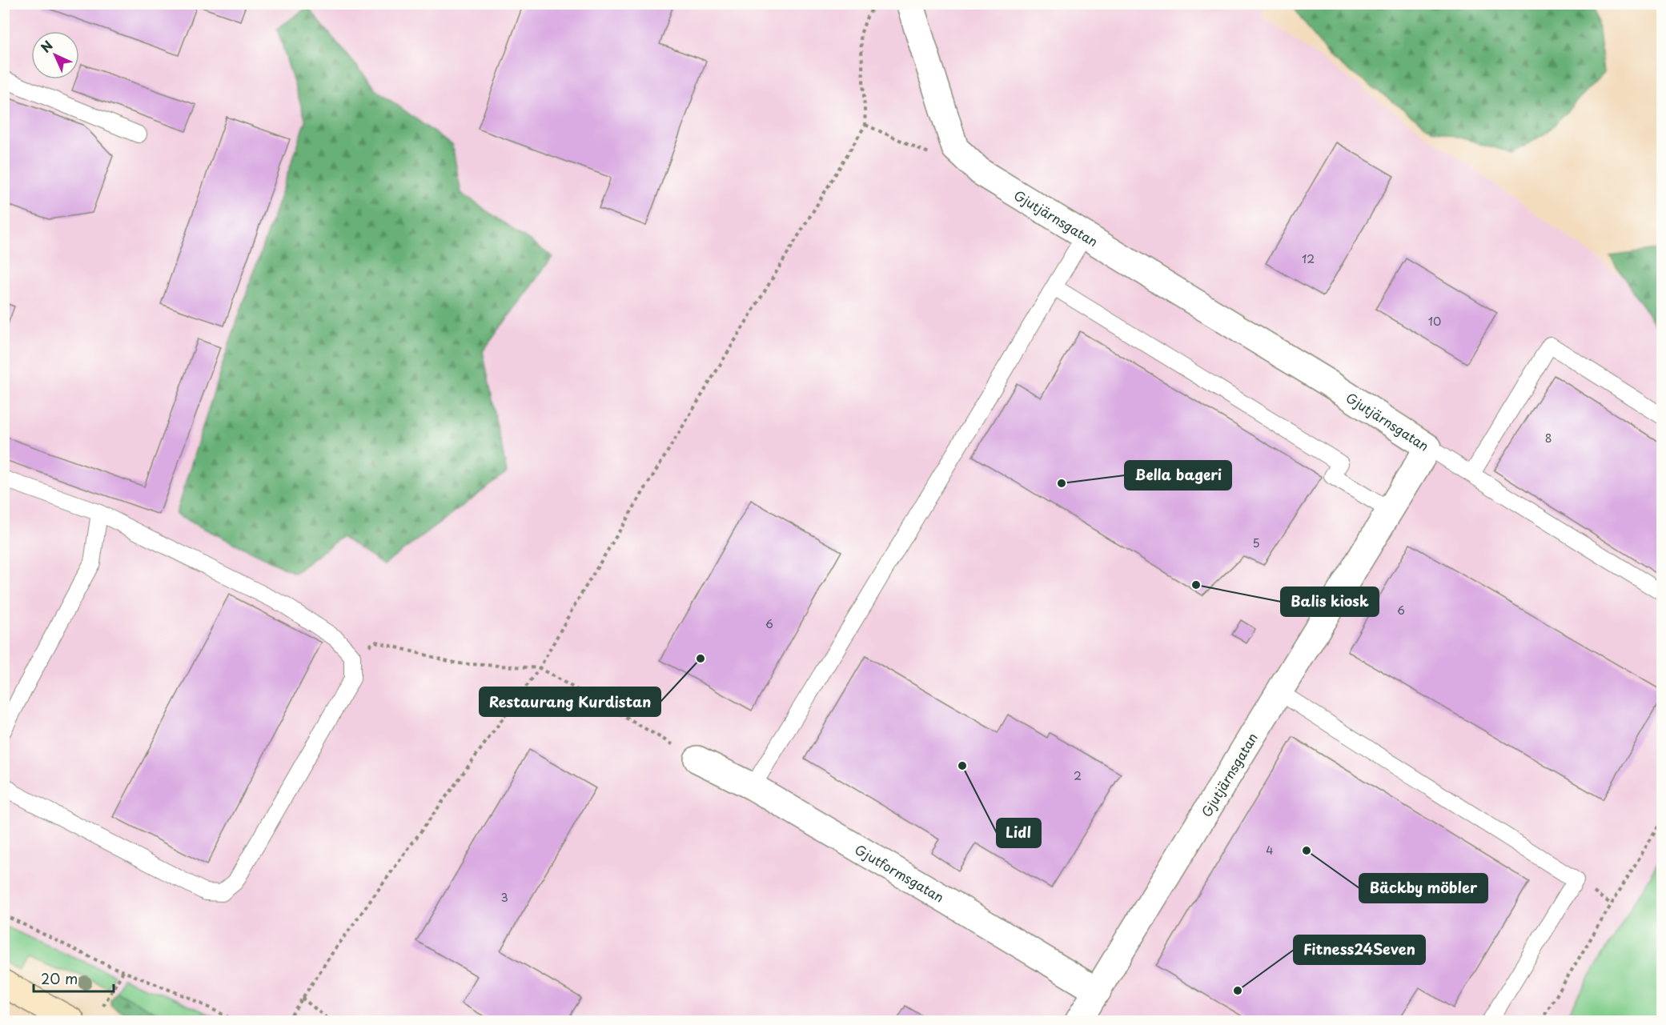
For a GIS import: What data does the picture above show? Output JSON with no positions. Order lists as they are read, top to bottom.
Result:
{
  "streets": {
    "street": ["Gjutjärnsgatan", "Gjutformsgatan"]
  },
  "crossings": [
    ["Gjutjärnsgatan", "Gjutformsgatan"]
  ],
  "places": [
    "Bella bageri",
    "Balis kiosk",
    "Restaurang Kurdistan",
    "Lidl",
    "Bäckby möbler",
    "Fitness24Seven"
  ],
  "house_numbers": [
    "12",
    "10",
    "8",
    "5",
    "6",
    "6",
    "2",
    "4",
    "3"
  ],
  "scale_bar": "20 m",
  "north": "top left"
}
